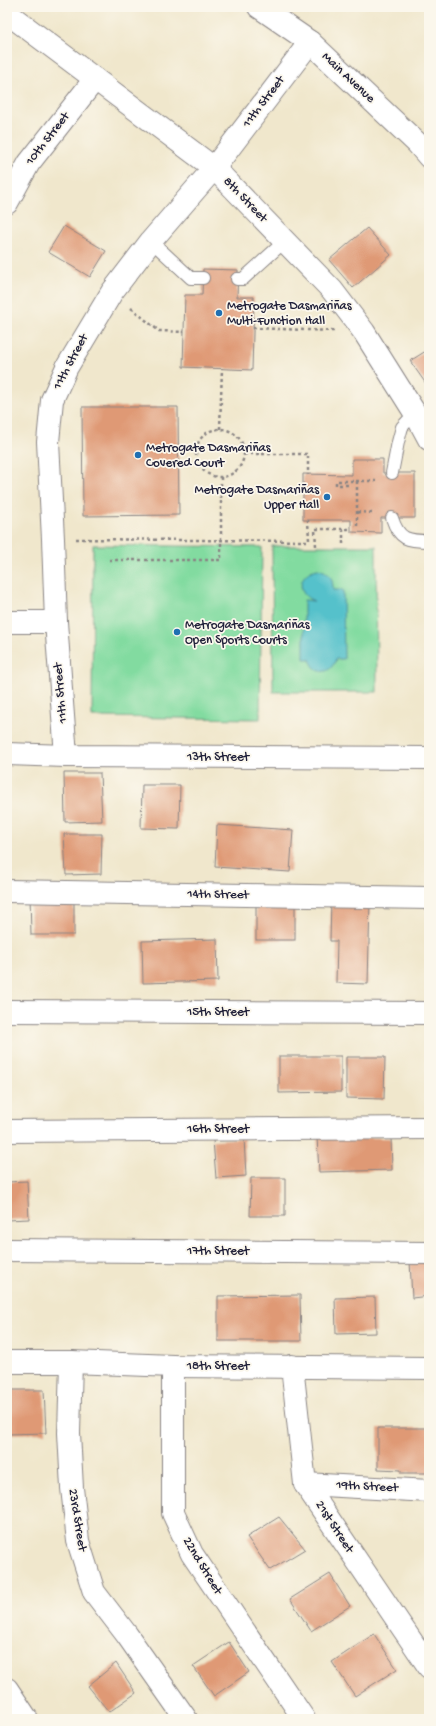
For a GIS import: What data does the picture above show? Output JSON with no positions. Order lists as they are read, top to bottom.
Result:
{
  "streets": {
    "street": [
      "Main Avenue",
      "11th Street",
      "10th Street",
      "8th Street",
      "13th Street",
      "14th Street",
      "15th Street",
      "16th Street",
      "17th Street",
      "18th Street",
      "19th Street",
      "23rd Street",
      "21st Street",
      "22nd Street"
    ]
  },
  "crossings": [
    ["Main Avenue", "11th Street"],
    ["11th Street", "8th Street"],
    ["11th Street", "13th Street"],
    ["10th Street", "8th Street"],
    ["18th Street", "23rd Street"],
    ["18th Street", "21st Street"],
    ["18th Street", "22nd Street"],
    ["19th Street", "21st Street"]
  ],
  "places": [
    "Metrogate Dasmariñas Multi-Function Hall",
    "Metrogate Dasmariñas Covered Court",
    "Metrogate Dasmariñas Upper Hall",
    "Metrogate Dasmariñas Open Sports Courts"
  ]
}
